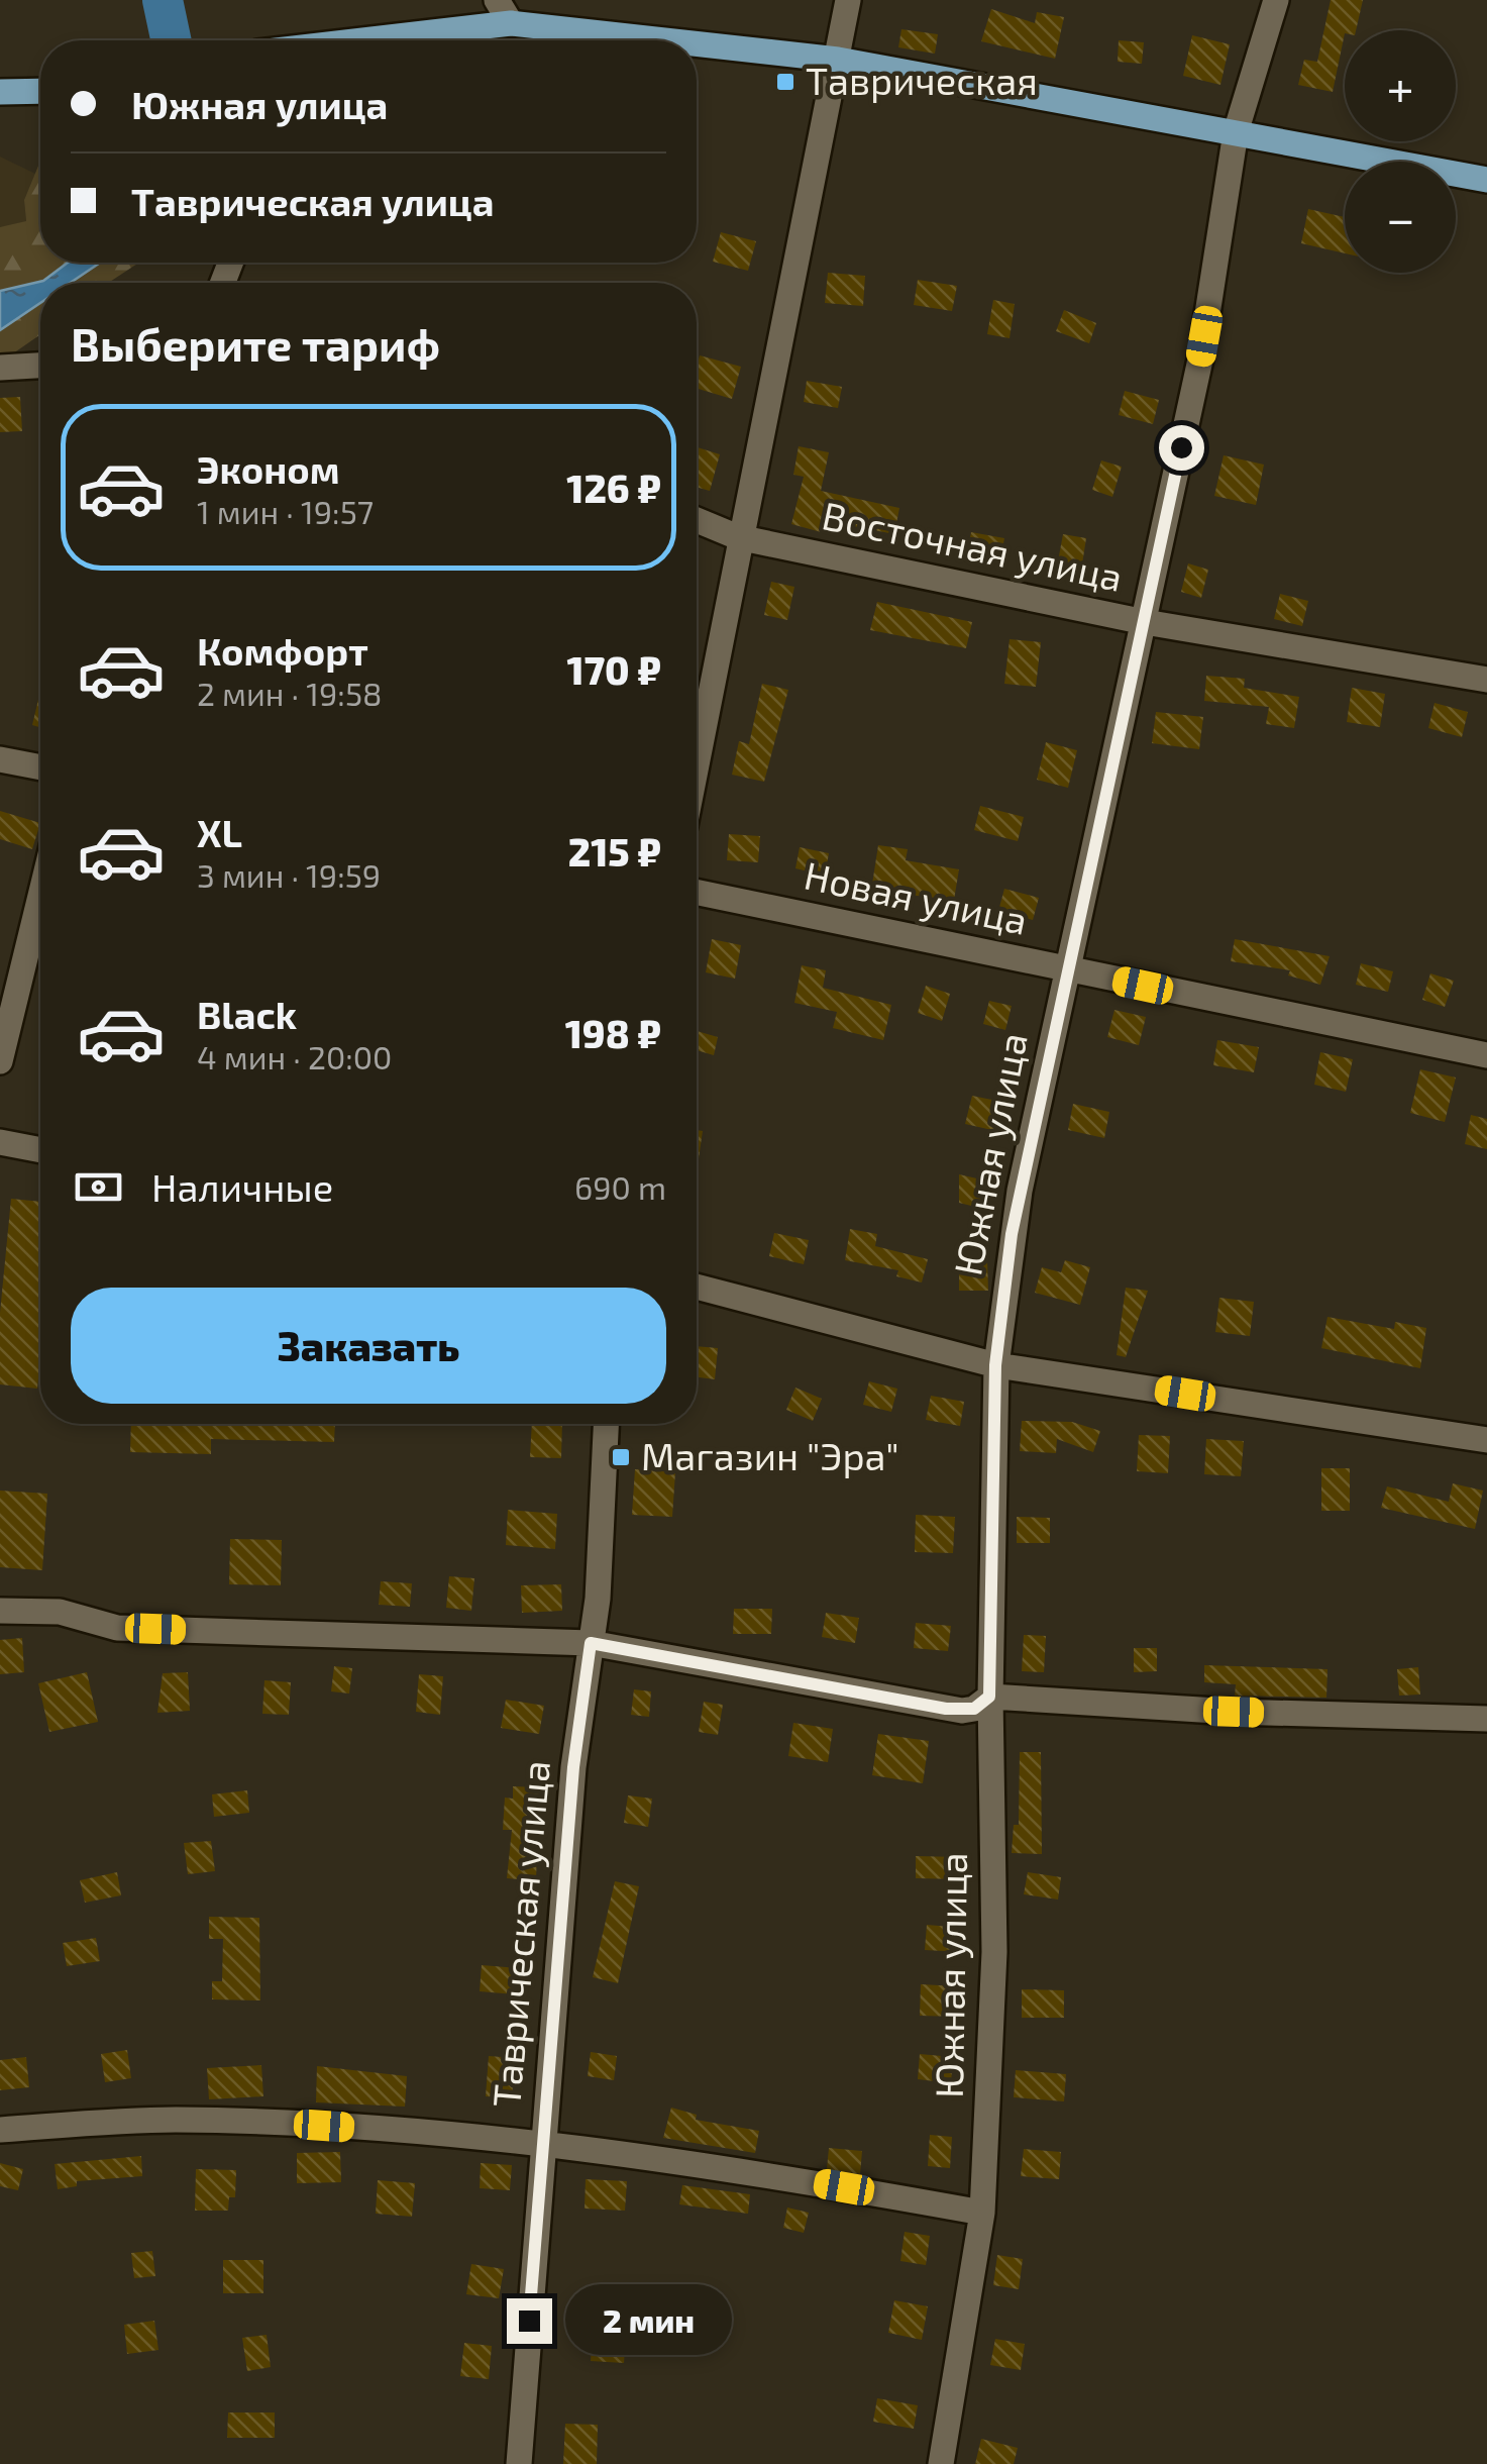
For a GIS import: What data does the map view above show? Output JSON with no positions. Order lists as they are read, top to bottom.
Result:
{
  "streets": {
    "street": [
      "Восточная улица",
      "Новая улица",
      "Южная улица",
      "Таврическая улица"
    ]
  },
  "crossings": [
    ["Восточная улица", "Южная улица"],
    ["Новая улица", "Южная улица"]
  ],
  "places": {
    "transit": ["Таврическая", "Магазин \"Эра\""]
  },
  "page": {
    "map_buttons": ["+", "−"],
    "banner": ["Южная улица", "Таврическая улица"],
    "heading": "Выберите тариф",
    "list": [
      {
        "name": "Эконом",
        "note": "1 мин · 19:57",
        "value": "126 ₽"
      },
      {
        "name": "Комфорт",
        "note": "2 мин · 19:58",
        "value": "170 ₽"
      },
      {
        "name": "XL",
        "note": "3 мин · 19:59",
        "value": "215 ₽"
      },
      {
        "name": "Black",
        "note": "4 мин · 20:00",
        "value": "198 ₽"
      }
    ],
    "pay": ["Наличные", "690 m"],
    "buttons": "Заказать",
    "bubble": "2 мин"
  }
}
